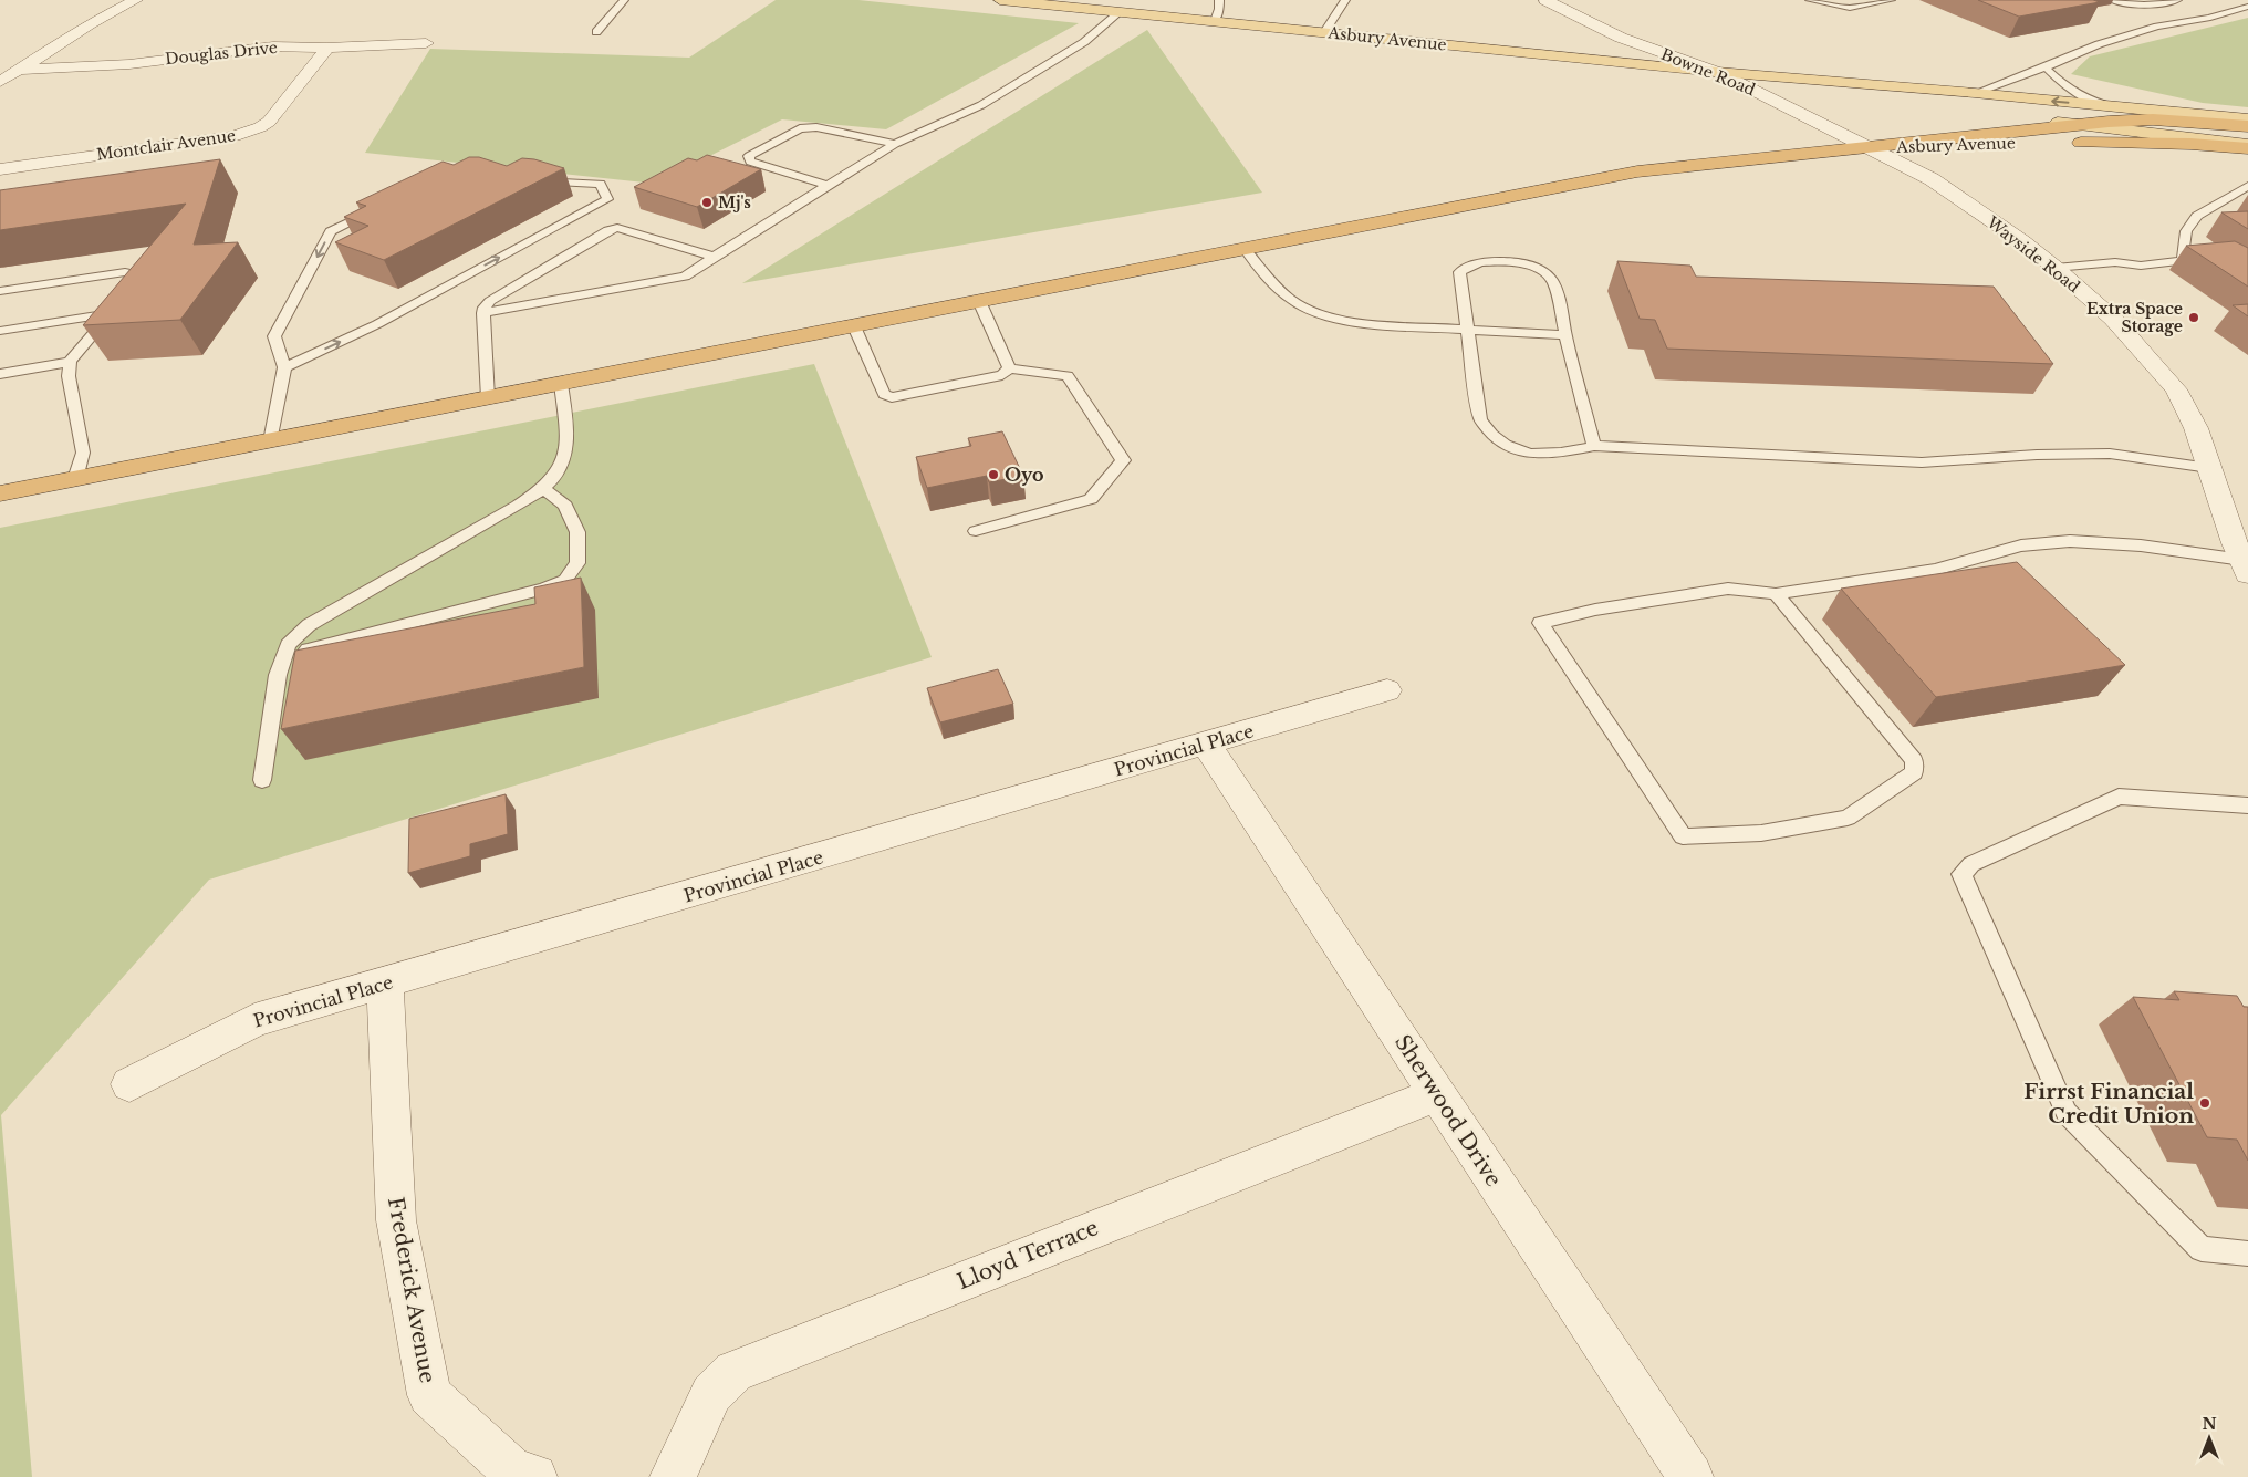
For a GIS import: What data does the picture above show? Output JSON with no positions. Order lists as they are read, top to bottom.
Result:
{
  "streets": {
    "highway": ["Asbury Avenue"],
    "street": [
      "Douglas Drive",
      "Bowne Road",
      "Montclair Avenue",
      "Wayside Road",
      "Provincial Place",
      "Sherwood Drive",
      "Lloyd Terrace",
      "Frederick Avenue"
    ]
  },
  "crossings": [
    ["Asbury Avenue", "Bowne Road"],
    ["Asbury Avenue", "Wayside Road"],
    ["Douglas Drive", "Montclair Avenue"],
    ["Bowne Road", "Wayside Road"],
    ["Provincial Place", "Sherwood Drive"],
    ["Provincial Place", "Frederick Avenue"],
    ["Sherwood Drive", "Lloyd Terrace"]
  ],
  "places": [
    "Mj's",
    "Extra Space Storage",
    "Oyo",
    "Firrst Financial Credit Union"
  ],
  "north": "top"
}
